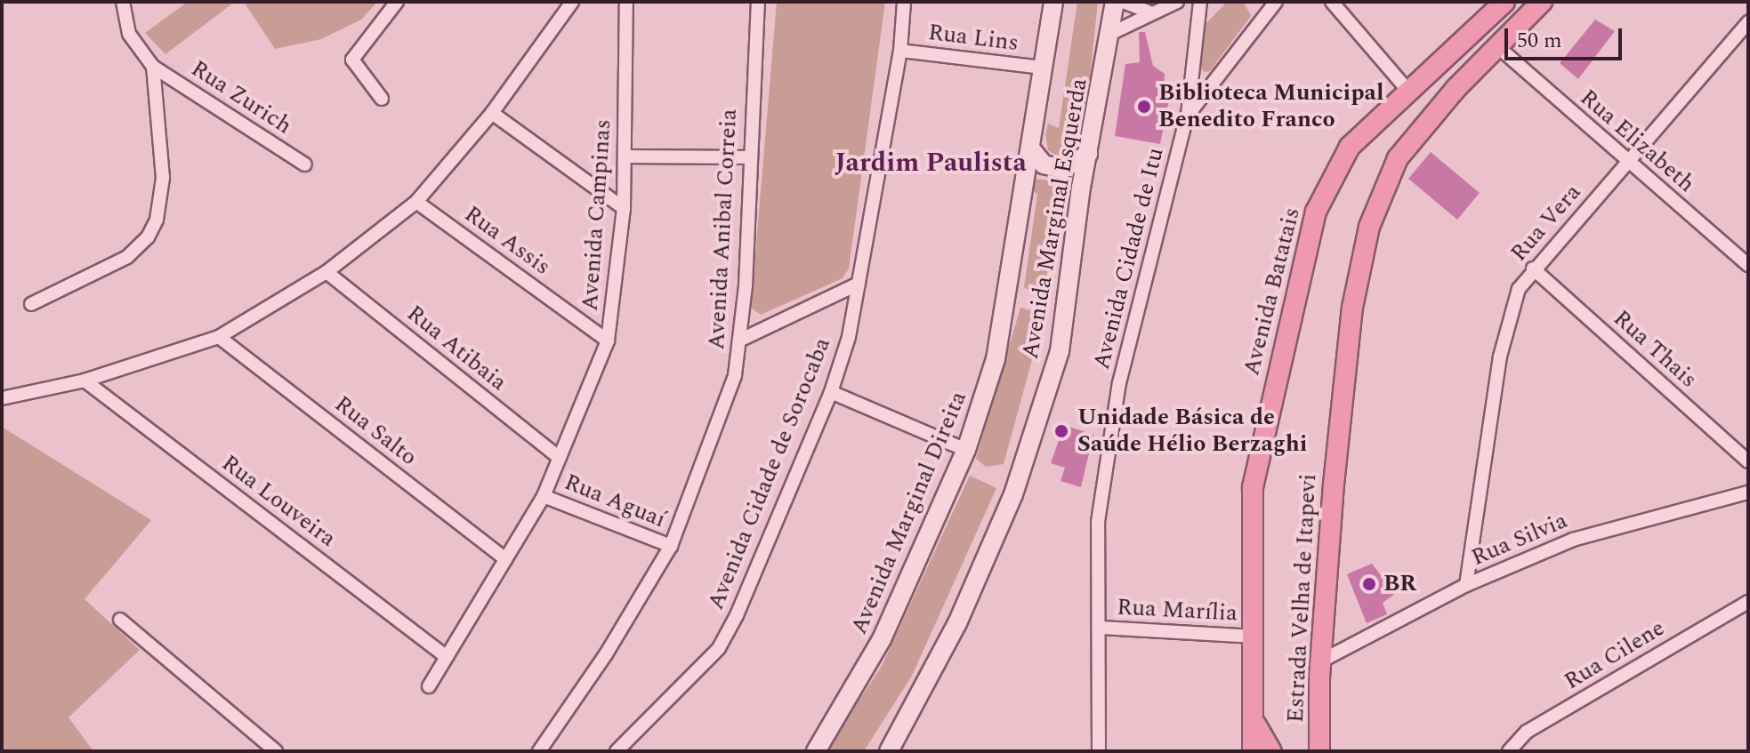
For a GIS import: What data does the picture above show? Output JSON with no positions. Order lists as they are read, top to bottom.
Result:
{
  "streets": {
    "main road": [
      "Avenida Marginal Esquerda",
      "Avenida Batatais",
      "Avenida Marginal Direita",
      "Estrada Velha de Itapevi"
    ],
    "street": [
      "Rua Lins",
      "Rua Zurich",
      "Rua Elizabeth",
      "Avenida Campinas",
      "Rua Vera",
      "Avenida Anibal Correia",
      "Rua Assis",
      "Avenida Cidade de Itu",
      "Rua Atibaia",
      "Rua Thais",
      "Rua Salto",
      "Avenida Cidade de Sorocaba",
      "Rua Louveira",
      "Rua Aguaí",
      "Rua Silvia",
      "Rua Marília",
      "Rua Cilene"
    ]
  },
  "crossings": [
    ["Rua Lins", "Avenida Cidade de Sorocaba"],
    ["Rua Lins", "Avenida Marginal Direita"],
    ["Rua Elizabeth", "Rua Vera"],
    ["Rua Elizabeth", "Estrada Velha de Itapevi"],
    ["Avenida Campinas", "Rua Assis"],
    ["Avenida Campinas", "Rua Atibaia"],
    ["Avenida Campinas", "Rua Salto"],
    ["Avenida Campinas", "Rua Louveira"],
    ["Avenida Campinas", "Rua Aguaí"],
    ["Rua Vera", "Rua Thais"],
    ["Rua Vera", "Rua Silvia"],
    ["Avenida Anibal Correia", "Rua Aguaí"],
    ["Avenida Cidade de Itu", "Rua Marília"],
    ["Avenida Batatais", "Rua Marília"],
    ["Rua Silvia", "Estrada Velha de Itapevi"]
  ],
  "districts": ["Jardim Paulista"],
  "places": ["Biblioteca Municipal Benedito Franco", "Unidade Básica de Saúde Hélio Berzaghi", "BR"],
  "scale_bar": "50 m"
}
